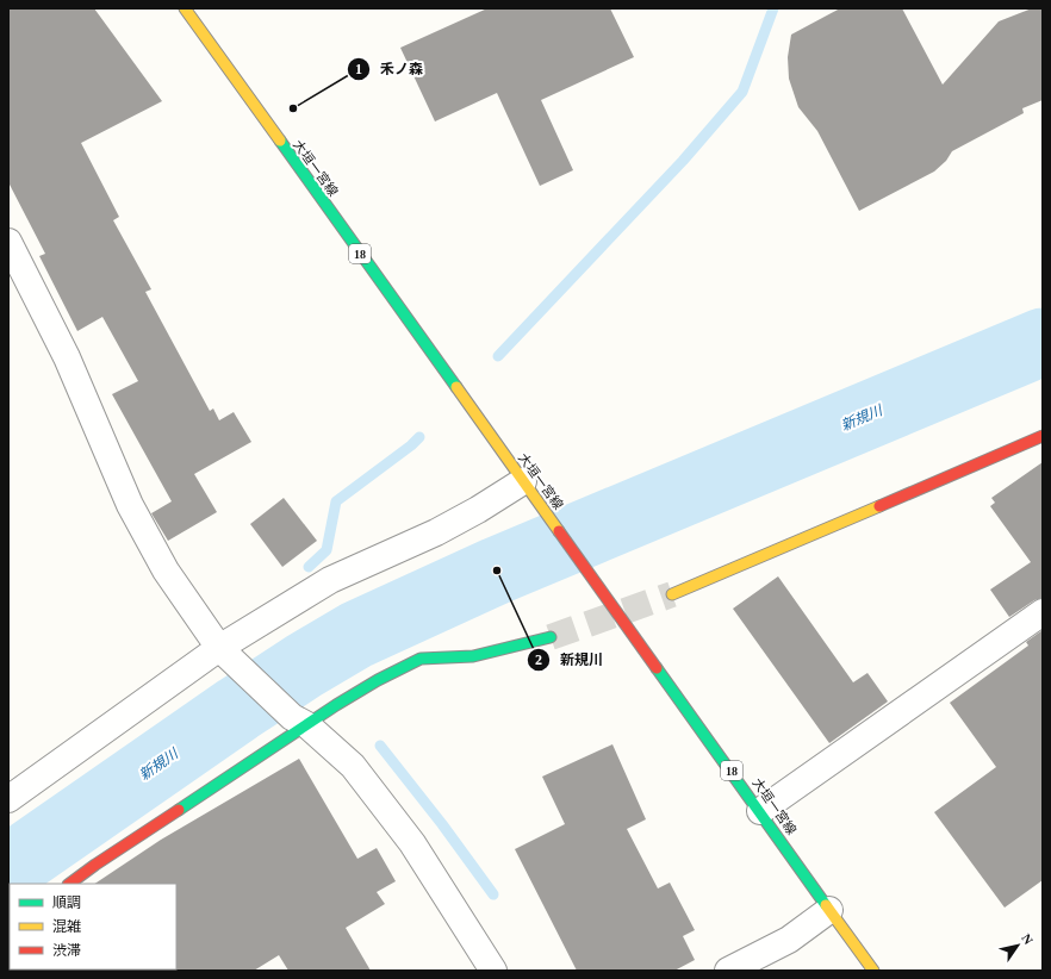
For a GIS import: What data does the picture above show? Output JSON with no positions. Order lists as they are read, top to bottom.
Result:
{
  "streets": {
    "main road": ["大垣一宮線", "18"]
  },
  "water": ["新規川"],
  "places": ["禾ノ森", "新規川"],
  "legend": ["順調", "混雑", "渋滞"],
  "north": "top right"
}
